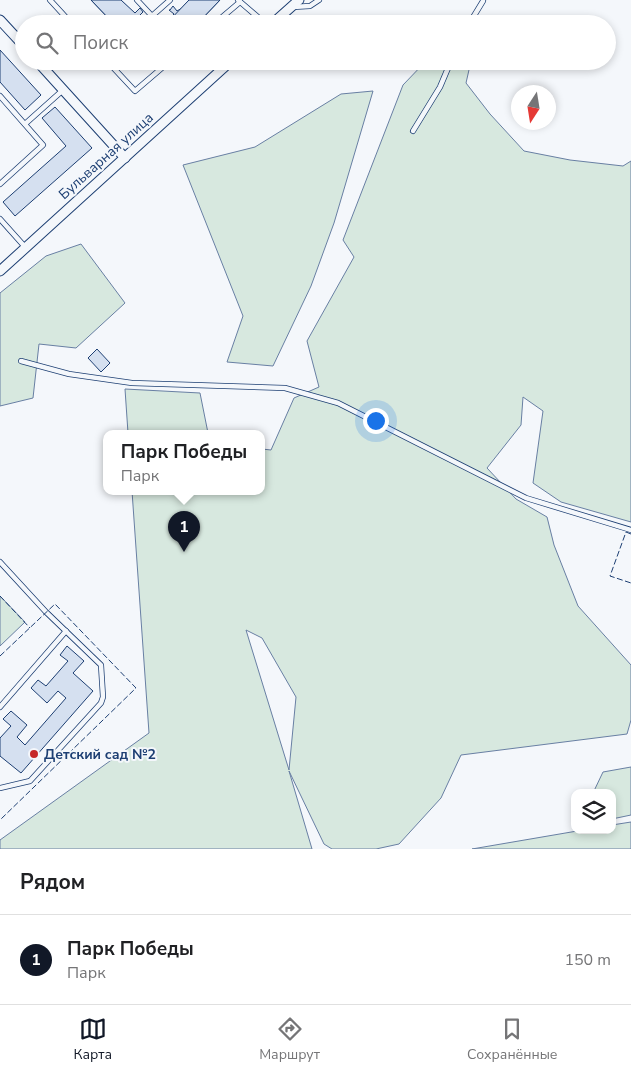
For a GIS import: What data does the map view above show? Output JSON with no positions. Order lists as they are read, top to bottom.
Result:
{
  "streets": {
    "street": ["Бульварная улица"]
  },
  "places": ["Детский сад №2"],
  "north": "bottom",
  "page": {
    "search": "Поиск",
    "popup": ["Парк Победы", "Парк"],
    "pins": "1",
    "heading": "Рядом",
    "list": [
      {
        "mark": "1",
        "name": "Парк Победы",
        "note": "Парк",
        "value": "150 m"
      }
    ],
    "nav": ["Карта", "Маршрут", "Сохранённые"]
  }
}
